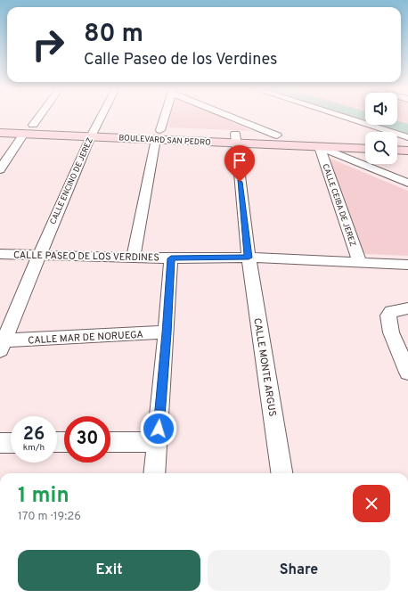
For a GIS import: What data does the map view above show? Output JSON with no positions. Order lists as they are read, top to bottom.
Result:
{
  "streets": {
    "street": [
      "BOULEVARD SAN PEDRO",
      "CALLE ENCINO DE JEREZ",
      "CALLE CEIBA DE JEREZ",
      "CALLE PASEO DE LOS VERDINES",
      "CALLE MAR DE NORUEGA",
      "CALLE MONTE ARGUS"
    ]
  },
  "crossings": [
    ["BOULEVARD SAN PEDRO", "CALLE ENCINO DE JEREZ"],
    ["BOULEVARD SAN PEDRO", "CALLE CEIBA DE JEREZ"],
    ["BOULEVARD SAN PEDRO", "CALLE MONTE ARGUS"],
    ["CALLE ENCINO DE JEREZ", "CALLE PASEO DE LOS VERDINES"],
    ["CALLE ENCINO DE JEREZ", "CALLE MAR DE NORUEGA"],
    ["CALLE CEIBA DE JEREZ", "CALLE PASEO DE LOS VERDINES"],
    ["CALLE PASEO DE LOS VERDINES", "CALLE MONTE ARGUS"]
  ],
  "page": {
    "turn": ["80 m", "Calle Paseo de los Verdines"],
    "speed": "26 km/h",
    "limit": "30",
    "heading": ["1 min", "170 m · 19:26"],
    "buttons": ["Exit", "Share"]
  }
}
